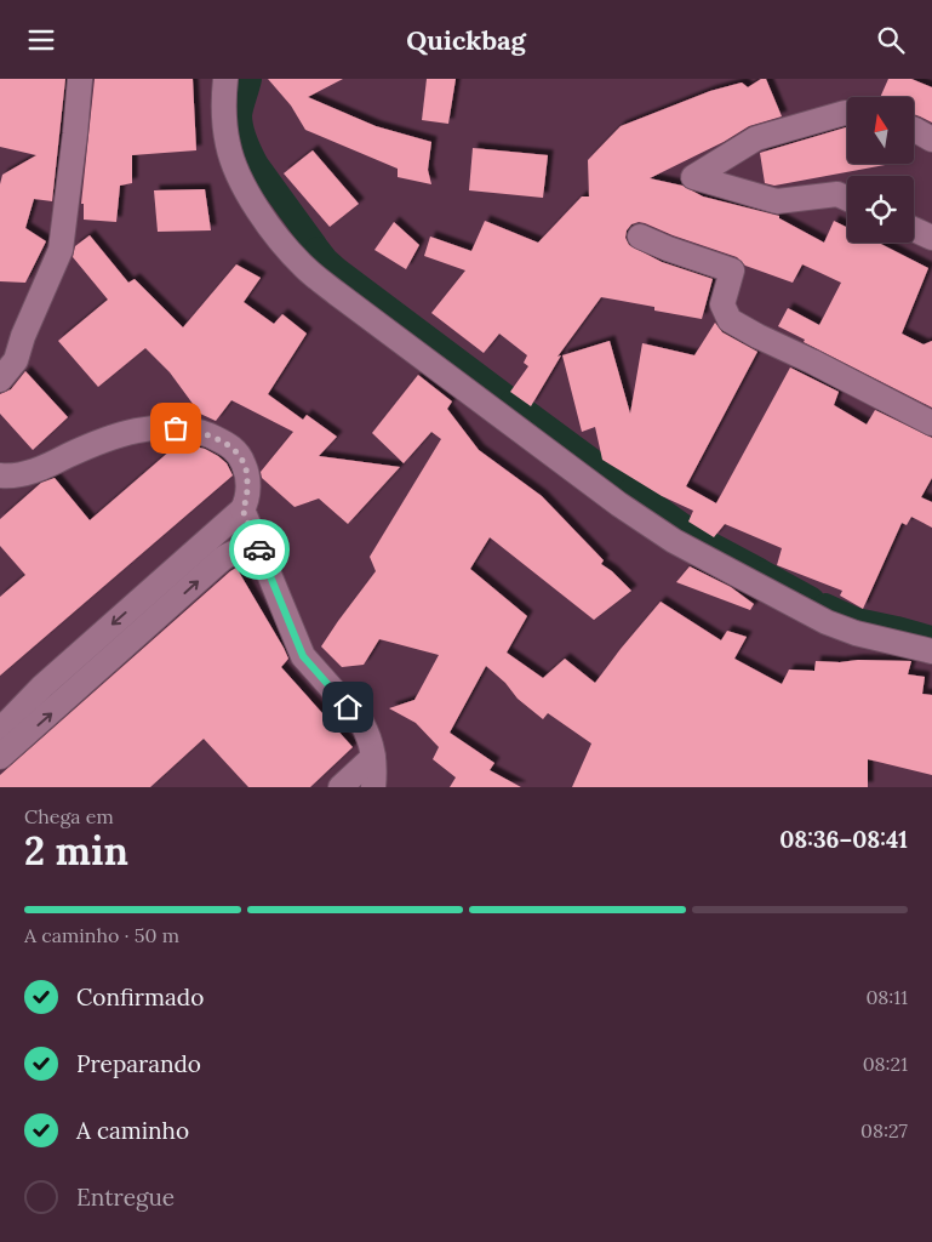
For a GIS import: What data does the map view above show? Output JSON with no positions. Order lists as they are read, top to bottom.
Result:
{
  "north": "top",
  "page": {
    "header": "Quickbag",
    "heading": ["2 min", "Chega em", "08:36–08:41"],
    "bar": "A caminho · 50 m",
    "list": [
      ["Confirmado", "08:11"],
      ["Preparando", "08:21"],
      ["A caminho", "08:27"],
      "Entregue"
    ]
  }
}
